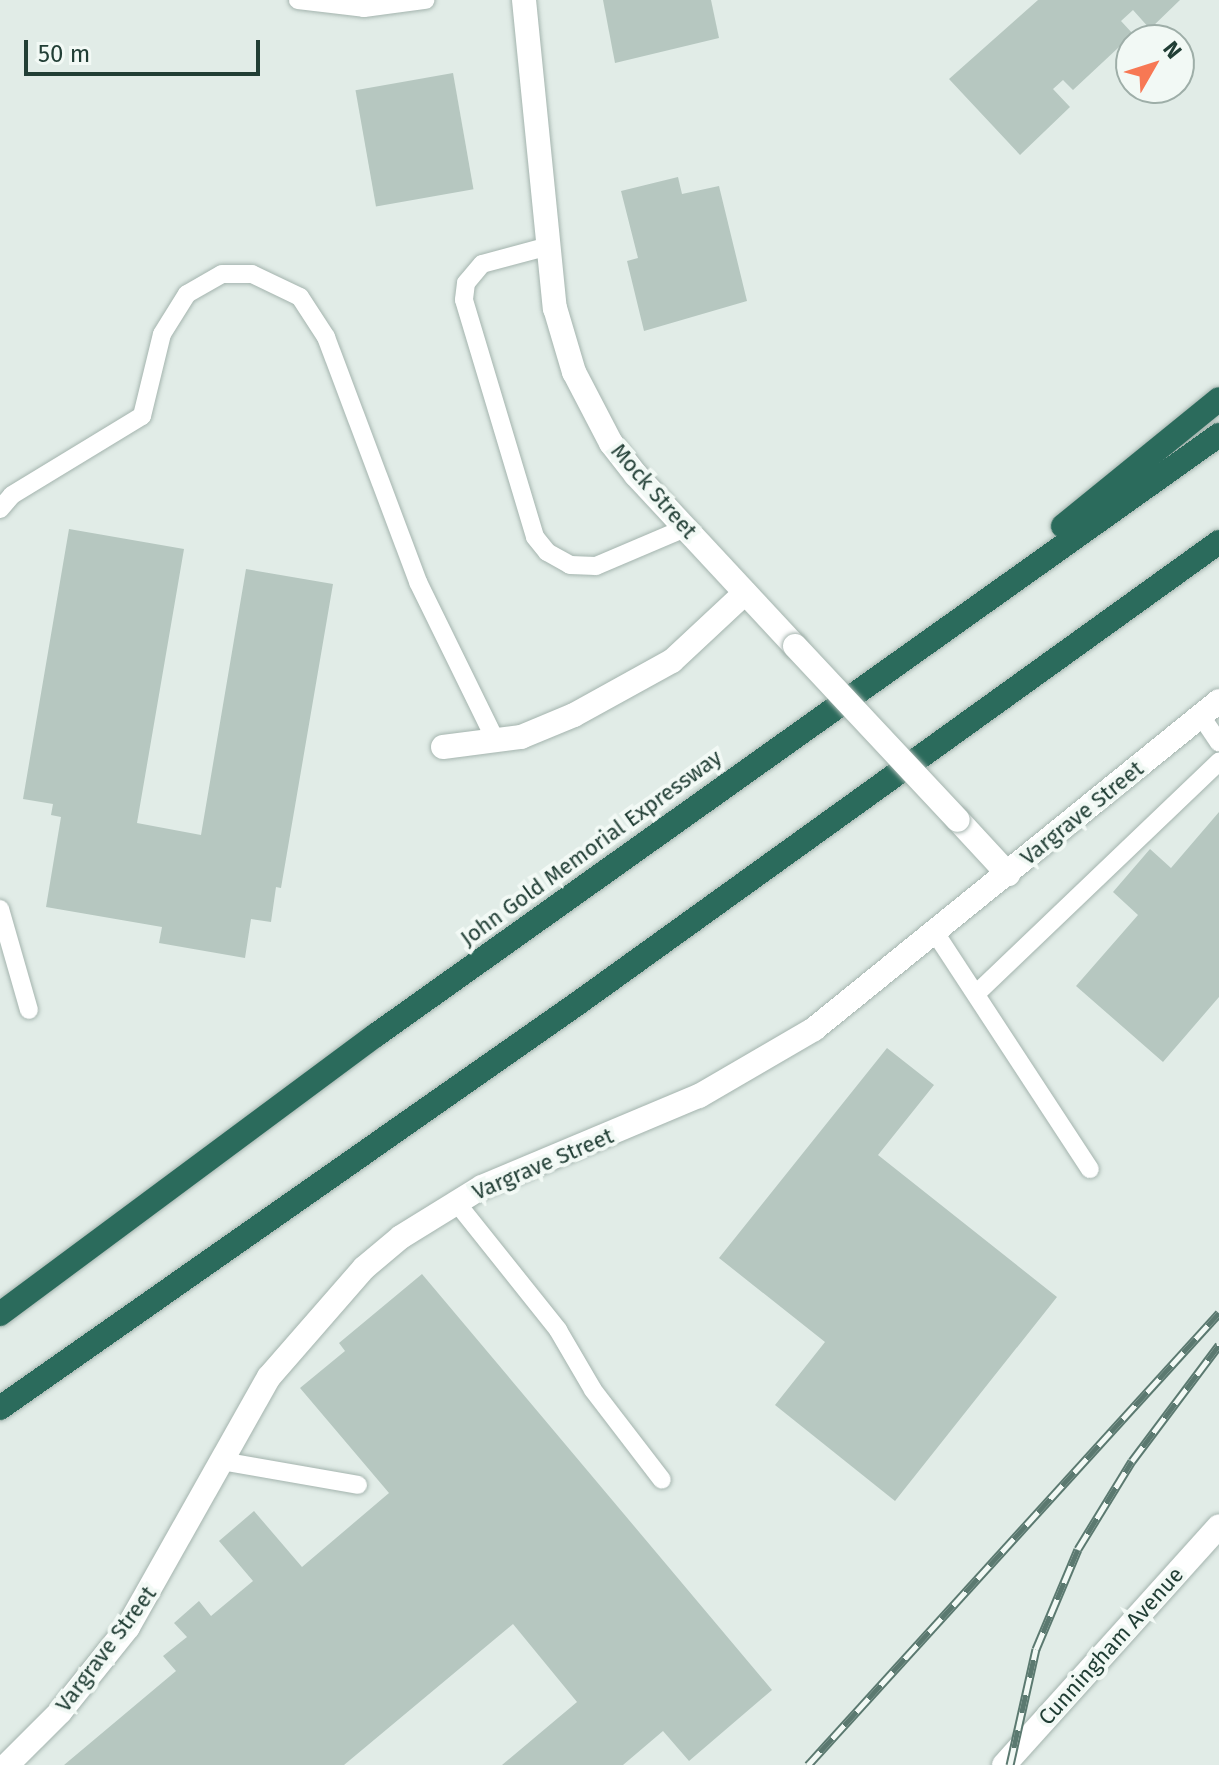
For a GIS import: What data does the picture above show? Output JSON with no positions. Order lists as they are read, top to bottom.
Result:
{
  "streets": {
    "highway": ["John Gold Memorial Expressway"],
    "street": ["Mock Street", "Vargrave Street", "Cunningham Avenue"]
  },
  "crossings": [
    ["Mock Street", "Vargrave Street"]
  ],
  "scale_bar": "50 m",
  "north": "top right"
}
